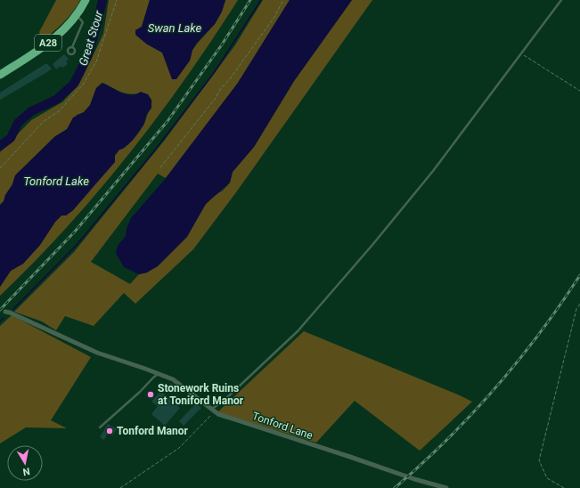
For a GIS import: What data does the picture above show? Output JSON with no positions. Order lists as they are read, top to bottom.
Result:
{
  "streets": {
    "highway": ["A28"],
    "street": ["Tonford Lane"]
  },
  "water": ["Swan Lake", "Great Stour", "Tonford Lake"],
  "places": ["Stonework Ruins at Toniford Manor", "Tonford Manor"],
  "north": "bottom"
}
